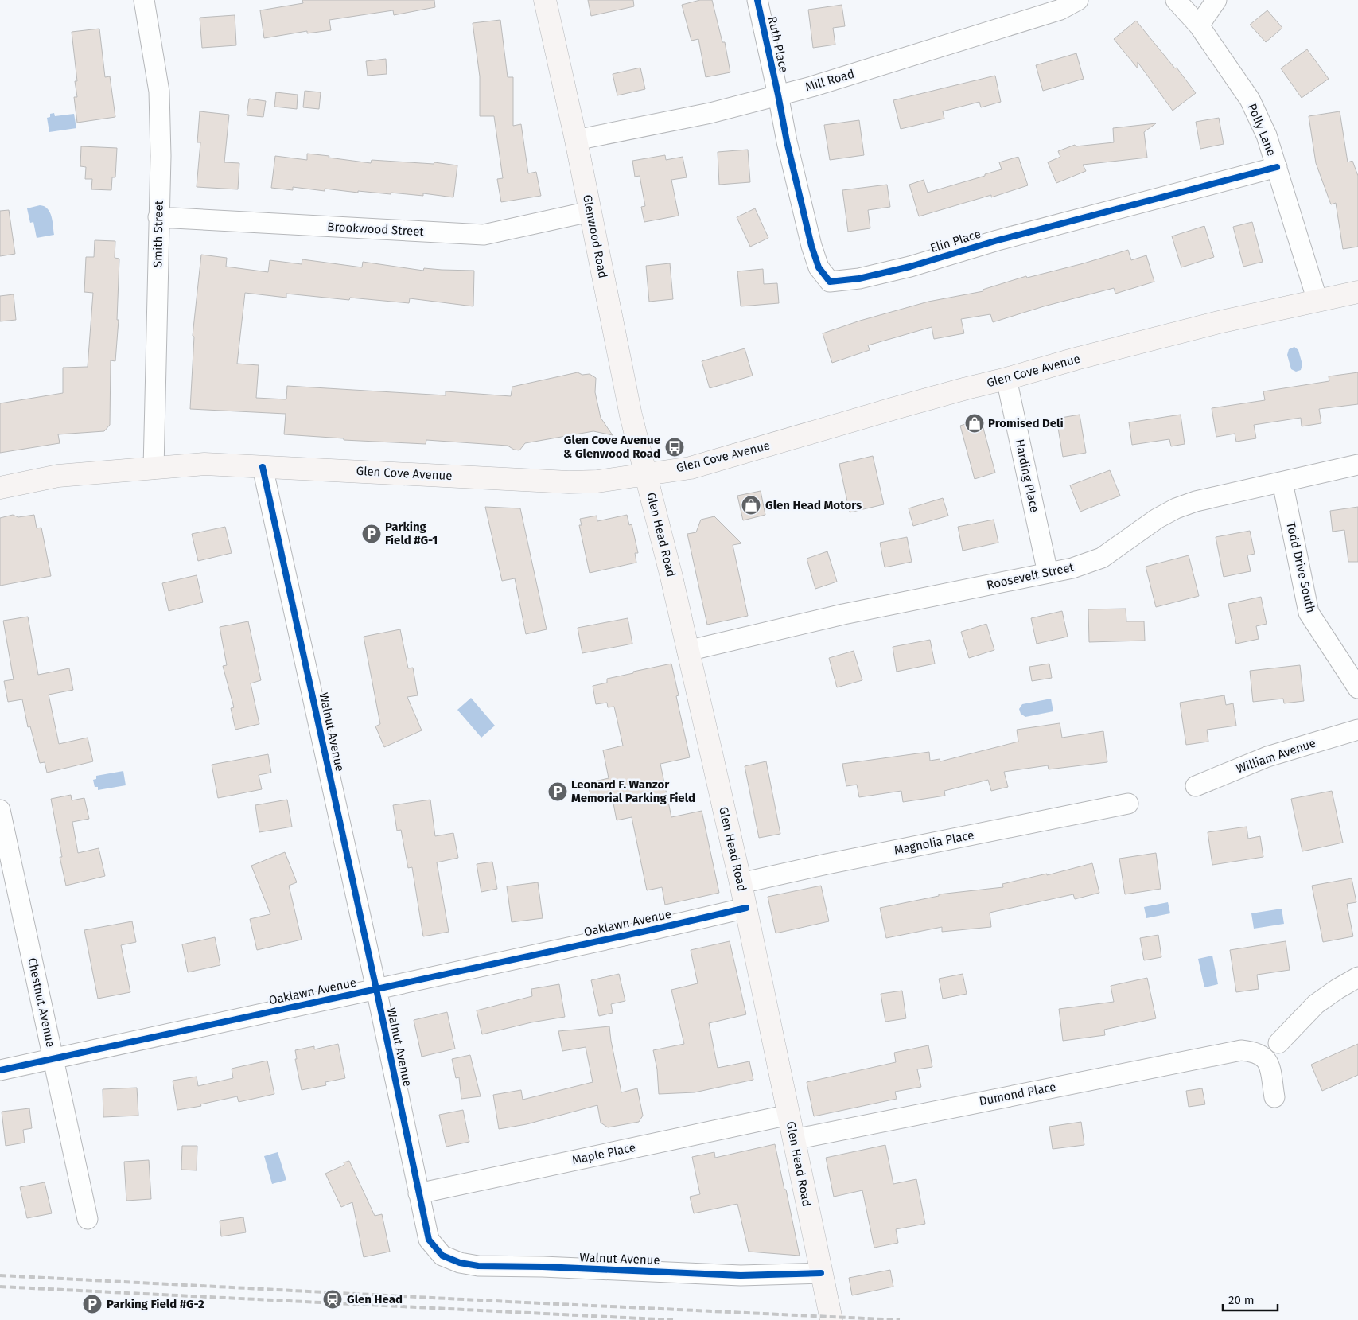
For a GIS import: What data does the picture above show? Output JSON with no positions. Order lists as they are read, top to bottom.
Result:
{
  "streets": {
    "main road": ["Glenwood Road", "Glen Cove Avenue", "Glen Head Road"],
    "street": [
      "Ruth Place",
      "Mill Road",
      "Polly Lane",
      "Brookwood Street",
      "Smith Street",
      "Elin Place",
      "Harding Place",
      "Todd Drive South",
      "Roosevelt Street",
      "Walnut Avenue",
      "William Avenue",
      "Magnolia Place",
      "Oaklawn Avenue",
      "Chestnut Avenue",
      "Dumond Place",
      "Maple Place"
    ]
  },
  "crossings": [
    ["Ruth Place", "Mill Road"],
    ["Ruth Place", "Elin Place"],
    ["Mill Road", "Glenwood Road"],
    ["Mill Road", "Elin Place"],
    ["Polly Lane", "Elin Place"],
    ["Polly Lane", "Glen Cove Avenue"],
    ["Brookwood Street", "Smith Street"],
    ["Brookwood Street", "Glenwood Road"],
    ["Smith Street", "Glen Cove Avenue"],
    ["Glenwood Road", "Glen Cove Avenue"],
    ["Glenwood Road", "Glen Head Road"],
    ["Glen Cove Avenue", "Harding Place"],
    ["Glen Cove Avenue", "Glen Head Road"],
    ["Glen Cove Avenue", "Walnut Avenue"],
    ["Harding Place", "Roosevelt Street"],
    ["Glen Head Road", "Roosevelt Street"],
    ["Glen Head Road", "Walnut Avenue"],
    ["Glen Head Road", "Magnolia Place"],
    ["Glen Head Road", "Oaklawn Avenue"],
    ["Glen Head Road", "Dumond Place"],
    ["Glen Head Road", "Maple Place"],
    ["Todd Drive South", "Roosevelt Street"],
    ["Walnut Avenue", "Oaklawn Avenue"],
    ["Walnut Avenue", "Maple Place"],
    ["Oaklawn Avenue", "Chestnut Avenue"]
  ],
  "places": {
    "shop": ["Promised Deli", "Glen Head Motors"],
    "bus stop": ["Glen Cove Avenue & Glenwood Road"],
    "parking": ["Parking Field #G-1", "Leonard F. Wanzor Memorial Parking Field", "Parking Field #G-2"],
    "station": ["Glen Head"]
  },
  "scale_bar": "20 m"
}
